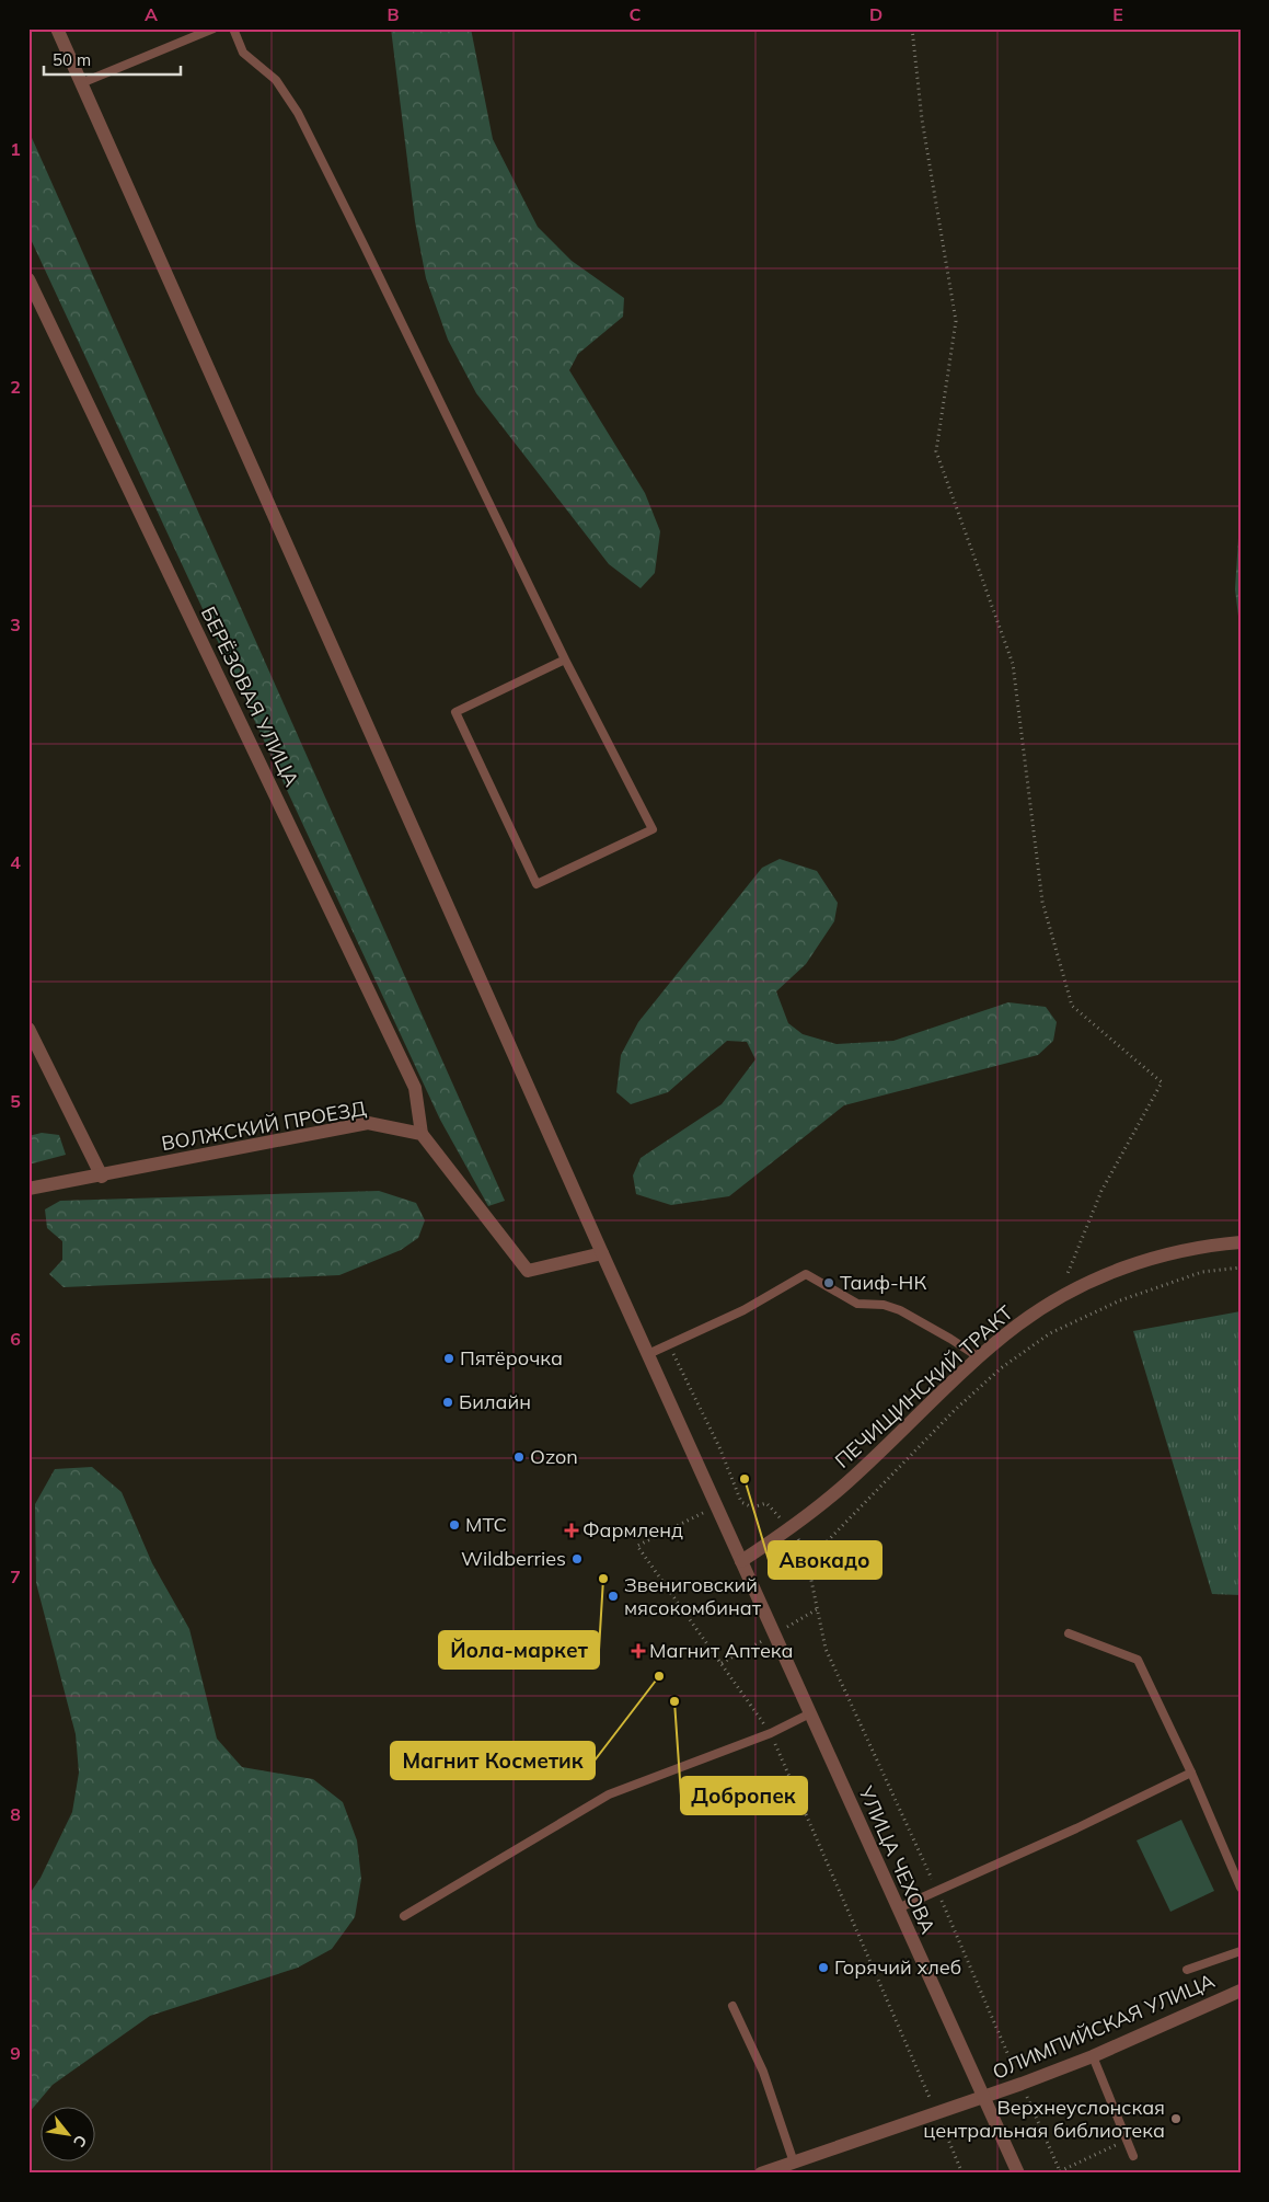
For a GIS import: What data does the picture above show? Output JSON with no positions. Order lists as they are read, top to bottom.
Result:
{
  "streets": {
    "street": [
      "БЕРЁЗОВАЯ УЛИЦА",
      "ВОЛЖСКИЙ ПРОЕЗД",
      "ПЕЧИЩИНСКИЙ ТРАКТ",
      "УЛИЦА ЧЕХОВА",
      "ОЛИМПИЙСКАЯ УЛИЦА"
    ]
  },
  "crossings": [
    ["БЕРЁЗОВАЯ УЛИЦА", "ВОЛЖСКИЙ ПРОЕЗД"],
    ["ПЕЧИЩИНСКИЙ ТРАКТ", "УЛИЦА ЧЕХОВА"],
    ["УЛИЦА ЧЕХОВА", "ОЛИМПИЙСКАЯ УЛИЦА"]
  ],
  "places": {
    "other": [
      "Таиф-НК",
      "Пятёрочка",
      "Билайн",
      "Ozon",
      "Авокадо",
      "МТС",
      "Wildberries",
      "Йола-маркет",
      "Звениговский мясокомбинат",
      "Магнит Косметик",
      "Добропек",
      "Горячий хлеб",
      "Верхнеуслонская центральная библиотека"
    ],
    "health": ["Фармленд", "Магнит Аптека"]
  },
  "scale_bar": "50 m",
  "north": "bottom right",
  "grid": {
    "columns": [
      "A",
      "B",
      "C",
      "D",
      "E"
    ],
    "rows": [
      "1",
      "2",
      "3",
      "4",
      "5",
      "6",
      "7",
      "8",
      "9"
    ]
  }
}
